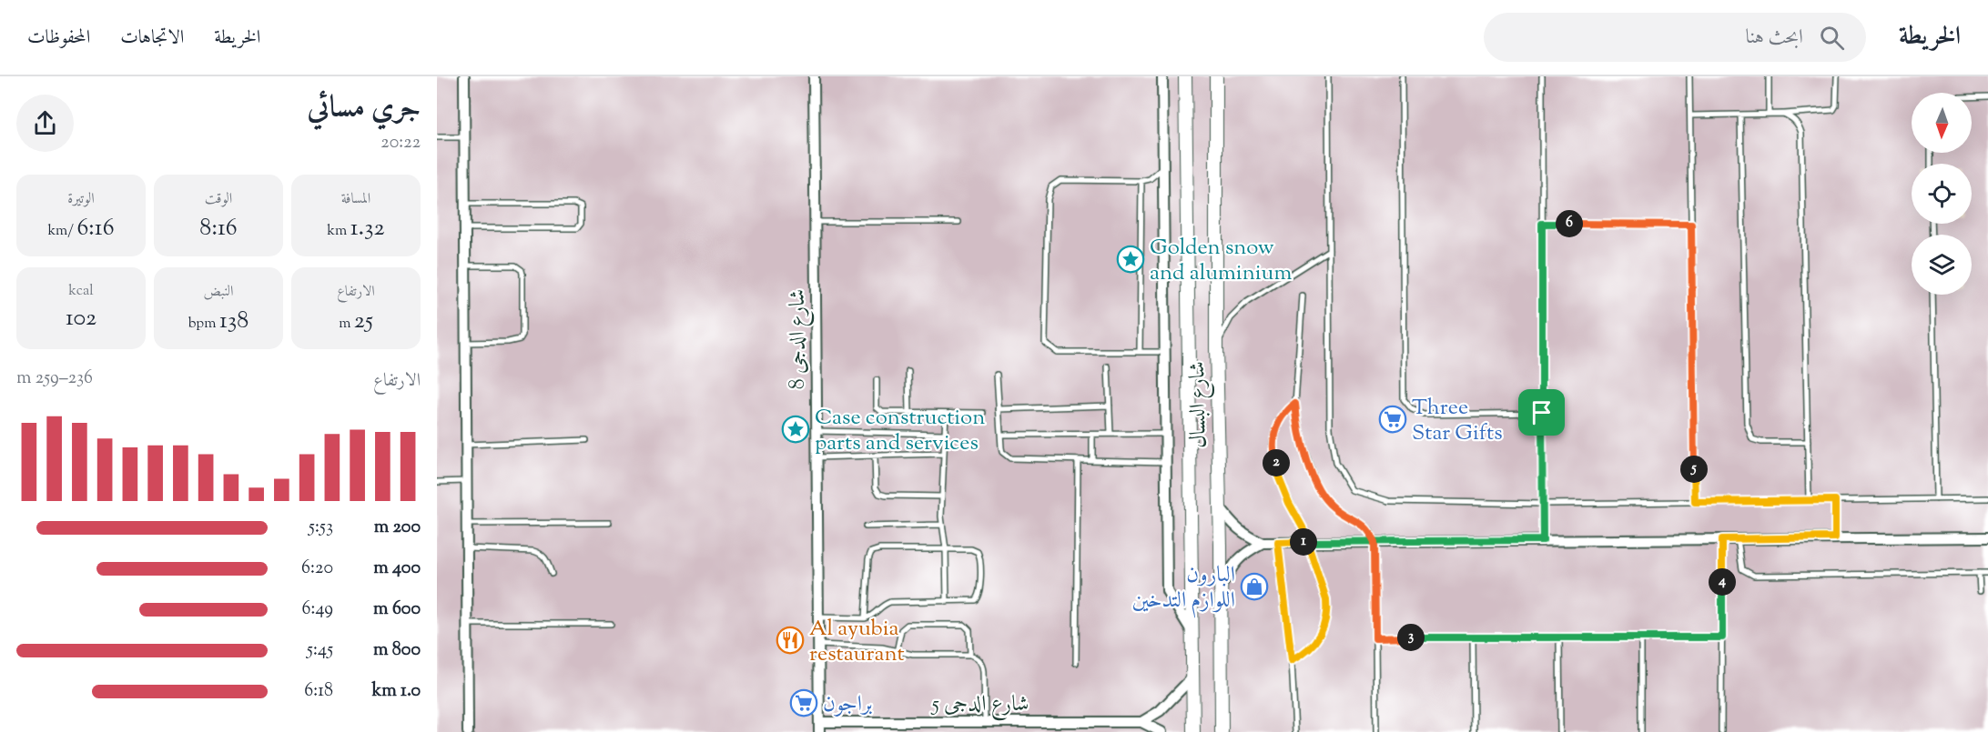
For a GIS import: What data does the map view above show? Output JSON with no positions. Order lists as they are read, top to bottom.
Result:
{
  "streets": {
    "street": ["شارع الدجى 8", "شارع البسال", "شارع الدجى 5"]
  },
  "crossings": [
    ["شارع الدجى 8", "شارع الدجى 5"]
  ],
  "places": {
    "place": ["Golden snow and aluminium", "Case construction parts and services"],
    "supermarket": ["Three Star Gifts", "براجون"],
    "shop": ["البارون اللوازم التدخين"],
    "restaurant": ["Al ayubia restaurant"]
  },
  "north": "bottom",
  "page": {
    "header": "الخريطة",
    "search": "ابحث هنا",
    "nav": ["الخريطة", "الاتجاهات", "المحفوظات"],
    "heading": ["جري مسائي", "20:22"],
    "stats": [
      ["المسافة", "1.32 km"],
      ["الوقت", "8:16"],
      ["الوتيرة", "6:16 /km"],
      ["الارتفاع", "25 m"],
      ["النبض", "138 bpm"],
      ["kcal", "102"]
    ],
    "pins": [
      "6",
      "2",
      "5",
      "1",
      "4",
      "3"
    ],
    "chart": ["الارتفاع", "236–259 m"],
    "list": [
      {
        "name": "200 m",
        "note": "5:53"
      },
      {
        "name": "400 m",
        "note": "6:20"
      },
      {
        "name": "600 m",
        "note": "6:49"
      },
      {
        "name": "800 m",
        "note": "5:45"
      },
      {
        "name": "1.0 km",
        "note": "6:18"
      }
    ]
  }
}
